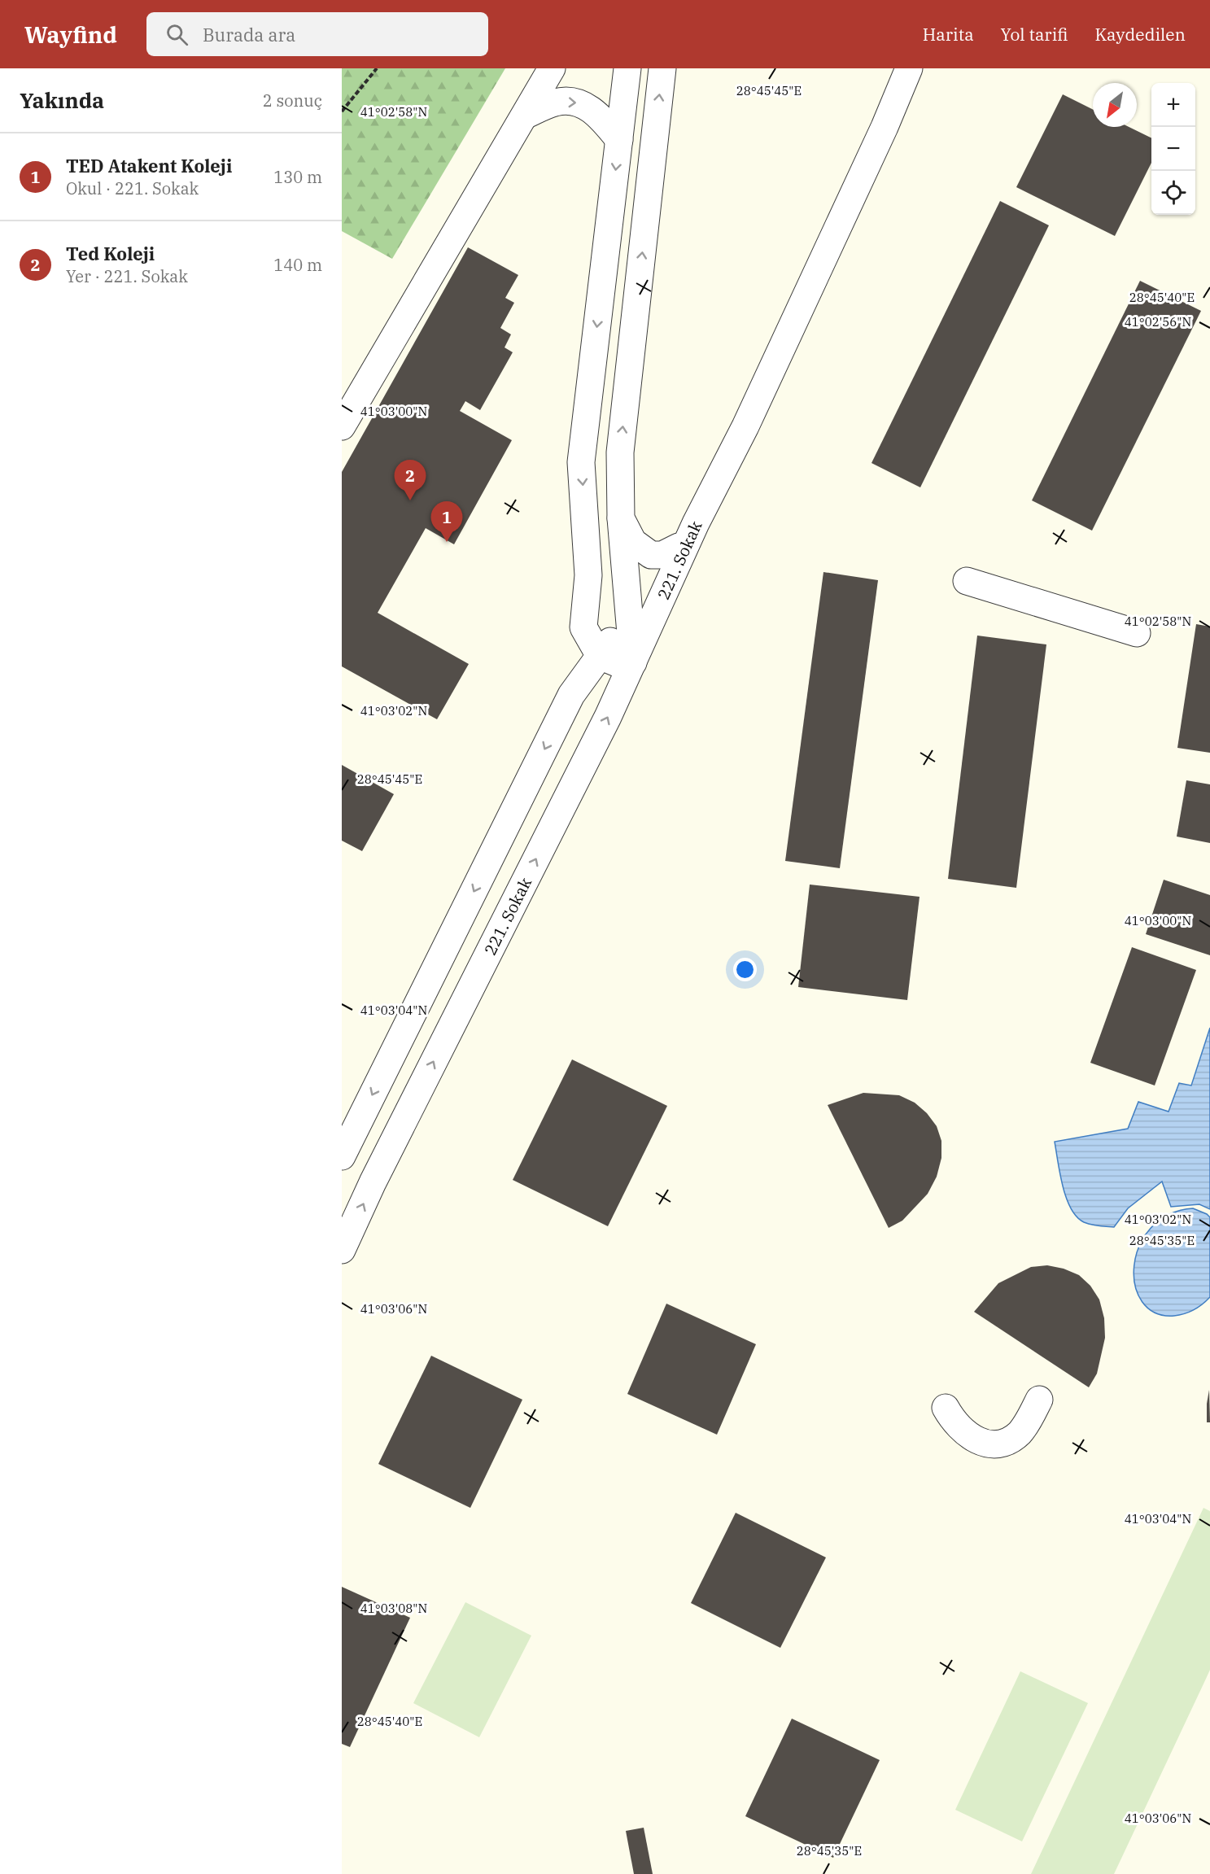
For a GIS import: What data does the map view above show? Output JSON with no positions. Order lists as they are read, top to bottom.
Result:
{
  "streets": {
    "street": ["221. Sokak"]
  },
  "north": "bottom left",
  "page": {
    "header": "Wayfind",
    "search": "Burada ara",
    "nav": ["Harita", "Yol tarifi", "Kaydedilen"],
    "heading": ["Yakında", "2 sonuç"],
    "map_buttons": ["+", "−"],
    "list": [
      {
        "mark": "1",
        "name": "TED Atakent Koleji",
        "note": "Okul · 221. Sokak",
        "value": "130 m"
      },
      {
        "mark": "2",
        "name": "Ted Koleji",
        "note": "Yer · 221. Sokak",
        "value": "140 m"
      }
    ],
    "pins": ["2", "1"]
  },
  "coordinates": [
    "28°45'45\"E",
    "41°02'58\"N",
    "28°45'40\"E",
    "41°02'56\"N",
    "41°03'00\"N",
    "41°03'02\"N",
    "41°03'04\"N",
    "28°45'35\"E",
    "41°03'06\"N",
    "41°03'08\"N"
  ]
}
